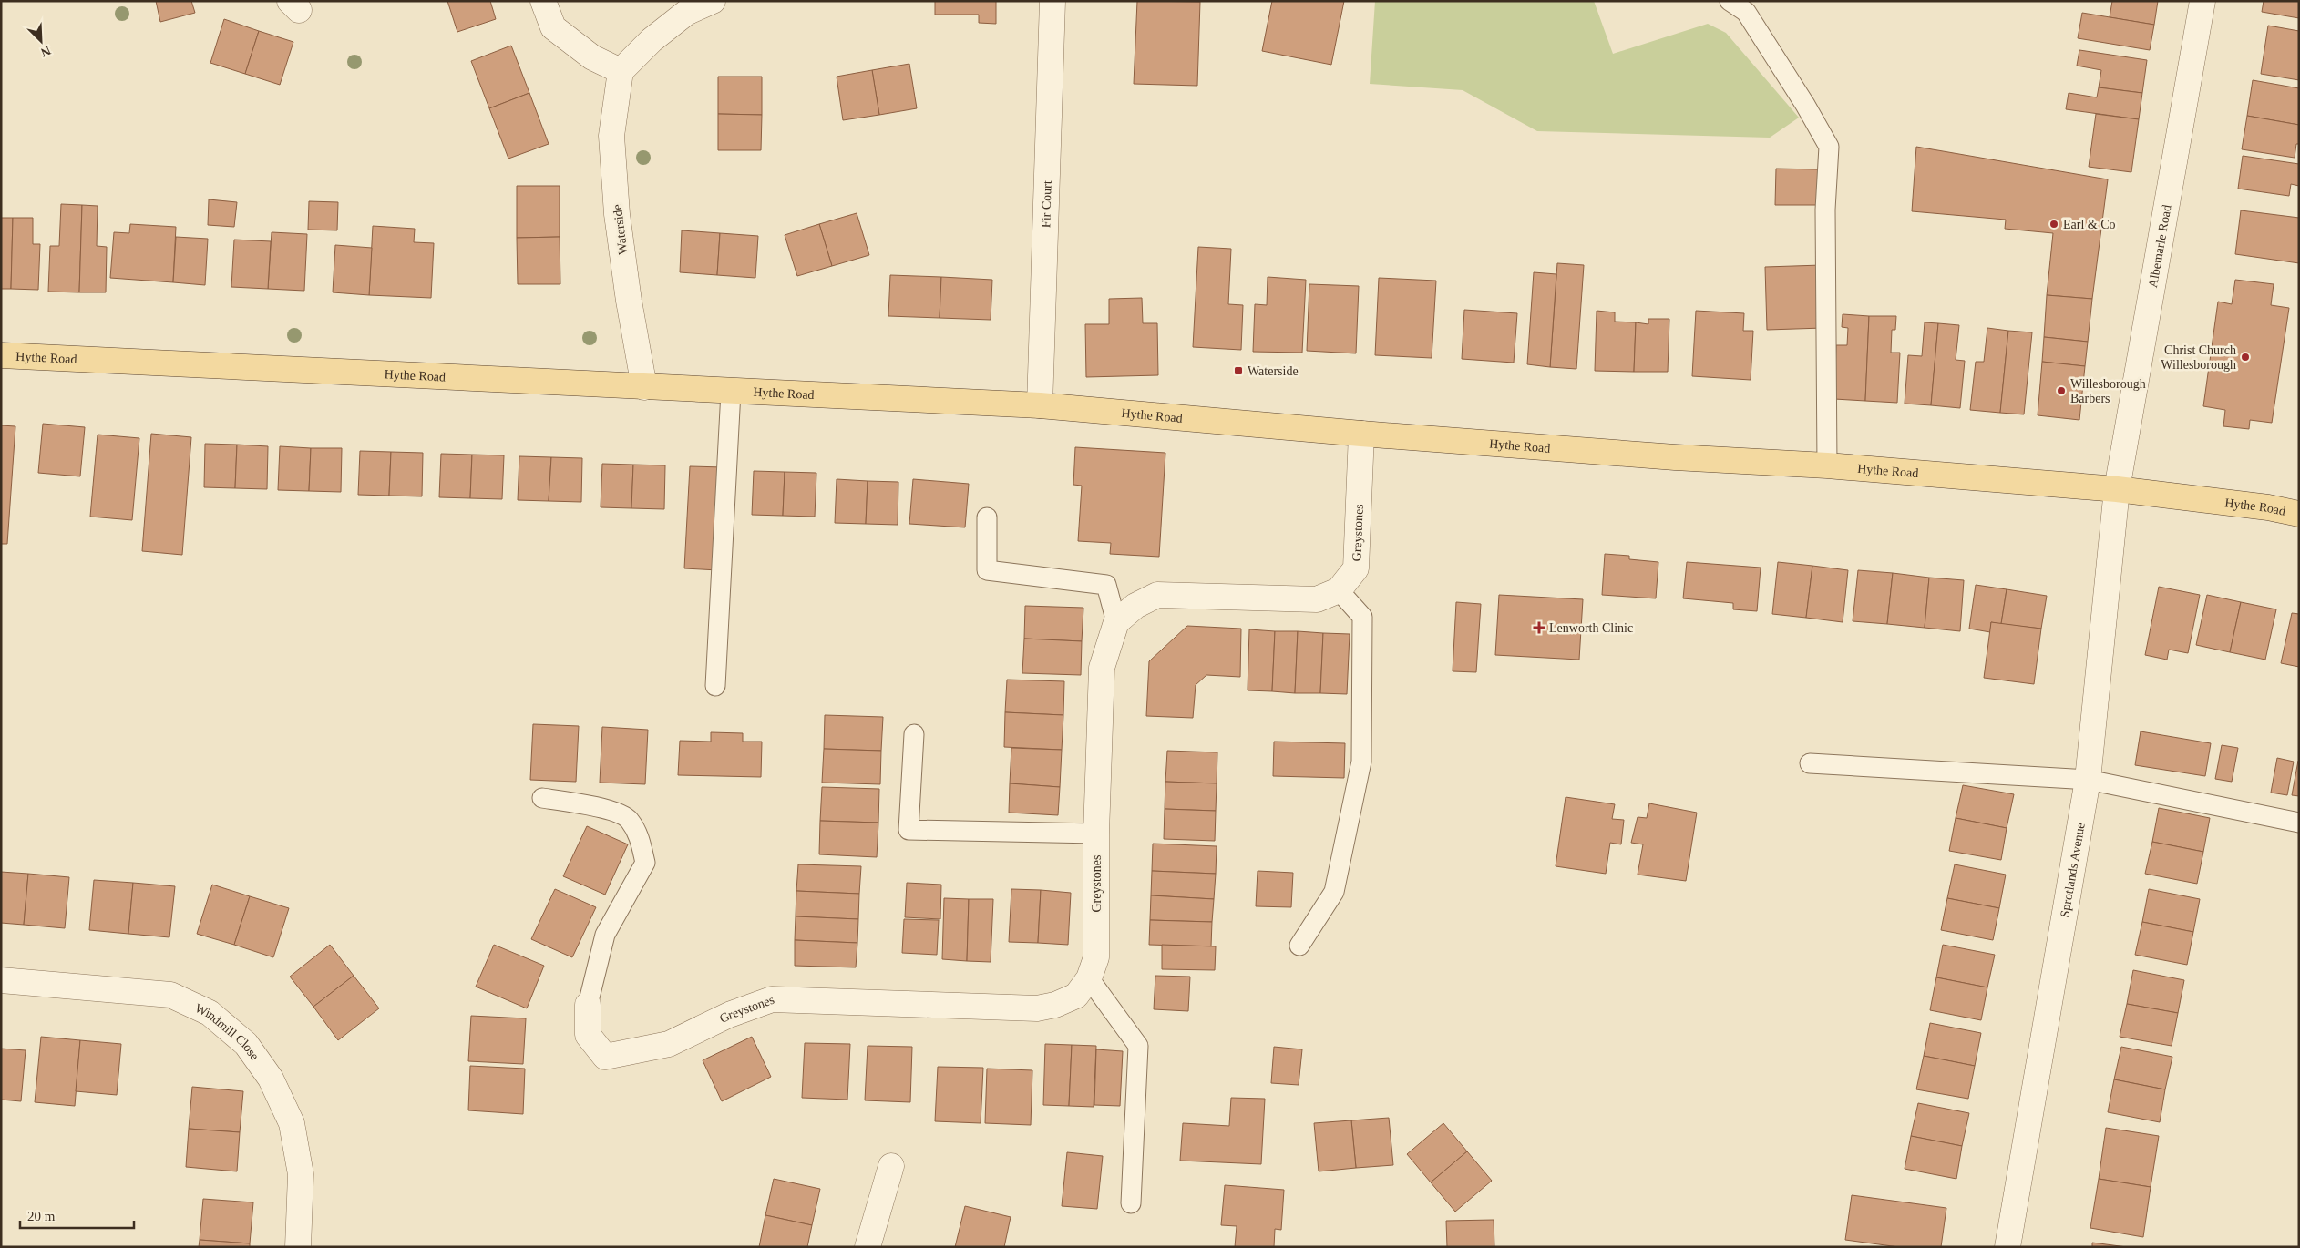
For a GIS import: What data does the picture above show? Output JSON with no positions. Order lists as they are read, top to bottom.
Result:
{
  "streets": {
    "main road": ["Hythe Road"],
    "street": [
      "Fir Court",
      "Waterside",
      "Albemarle Road",
      "Greystones",
      "Sprotlands Avenue",
      "Windmill Close"
    ]
  },
  "crossings": [
    ["Fir Court", "Hythe Road"],
    ["Waterside", "Hythe Road"],
    ["Albemarle Road", "Hythe Road"],
    ["Albemarle Road", "Sprotlands Avenue"],
    ["Hythe Road", "Greystones"],
    ["Hythe Road", "Sprotlands Avenue"]
  ],
  "places": {
    "other": ["Earl & Co", "Christ Church Willesborough", "Willesborough Barbers"],
    "transit": ["Waterside"],
    "health": ["Lenworth Clinic"]
  },
  "scale_bar": "20 m",
  "north": "bottom right"
}
